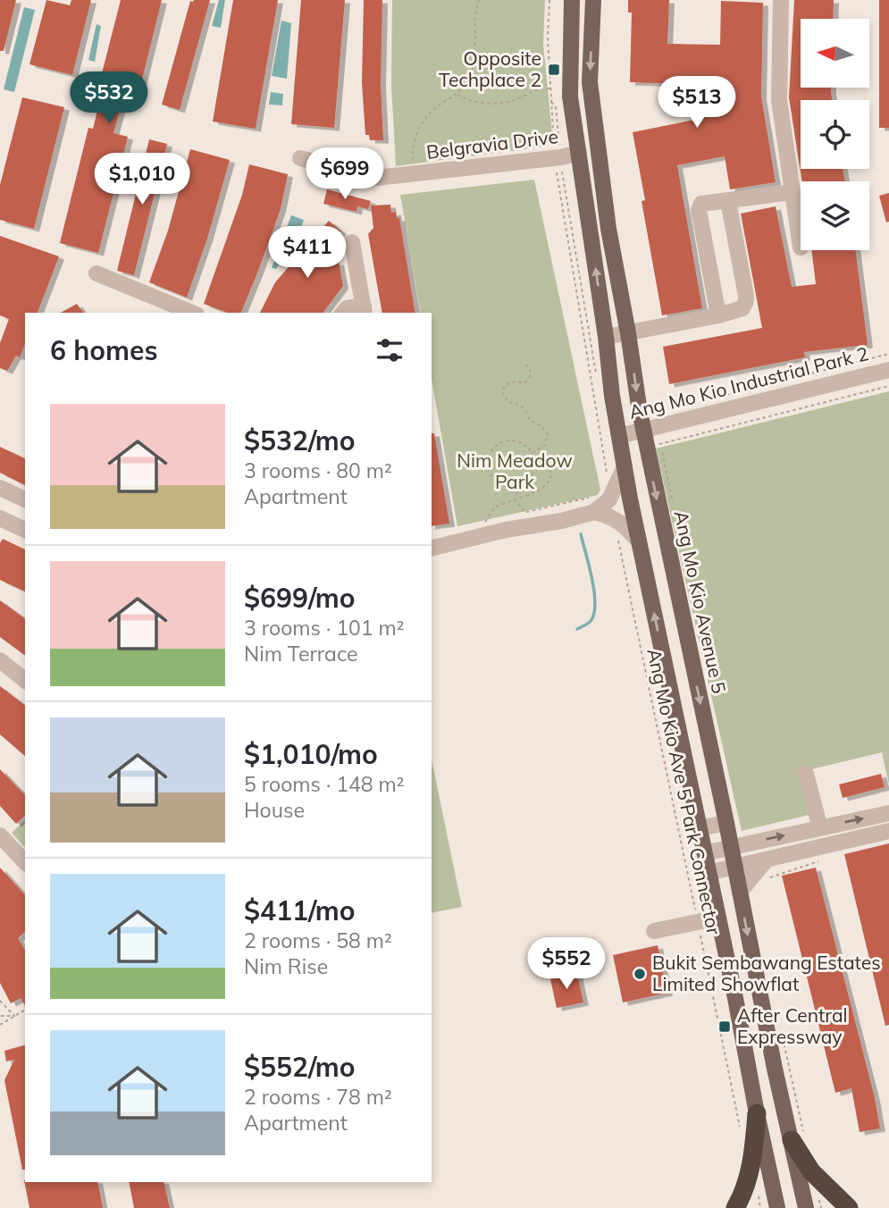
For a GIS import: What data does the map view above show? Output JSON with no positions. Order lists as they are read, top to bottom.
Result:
{
  "streets": {
    "main road": ["Ang Mo Kio Avenue 5"],
    "street": ["Belgravia Drive", "Ang Mo Kio Industrial Park 2"],
    "path": ["Ang Mo Kio Ave 5 Park Connector"]
  },
  "crossings": [
    ["Ang Mo Kio Industrial Park 2", "Ang Mo Kio Avenue 5"]
  ],
  "parks": ["Nim Meadow Park"],
  "places": {
    "transit": ["Opposite Techplace 2", "After Central Expressway"],
    "other": ["Bukit Sembawang Estates Limited Showflat"]
  },
  "north": "left",
  "page": {
    "price": [
      "$532",
      "$513",
      "$699",
      "$1,010",
      "$411",
      "$552"
    ],
    "heading": "6 homes",
    "list": [
      {
        "name": "$532/mo",
        "note": "3 rooms · 80 m² · Apartment"
      },
      {
        "name": "$699/mo",
        "note": "3 rooms · 101 m² · Nim Terrace"
      },
      {
        "name": "$1,010/mo",
        "note": "5 rooms · 148 m² · House"
      },
      {
        "name": "$411/mo",
        "note": "2 rooms · 58 m² · Nim Rise"
      },
      {
        "name": "$552/mo",
        "note": "2 rooms · 78 m² · Apartment"
      }
    ]
  }
}
